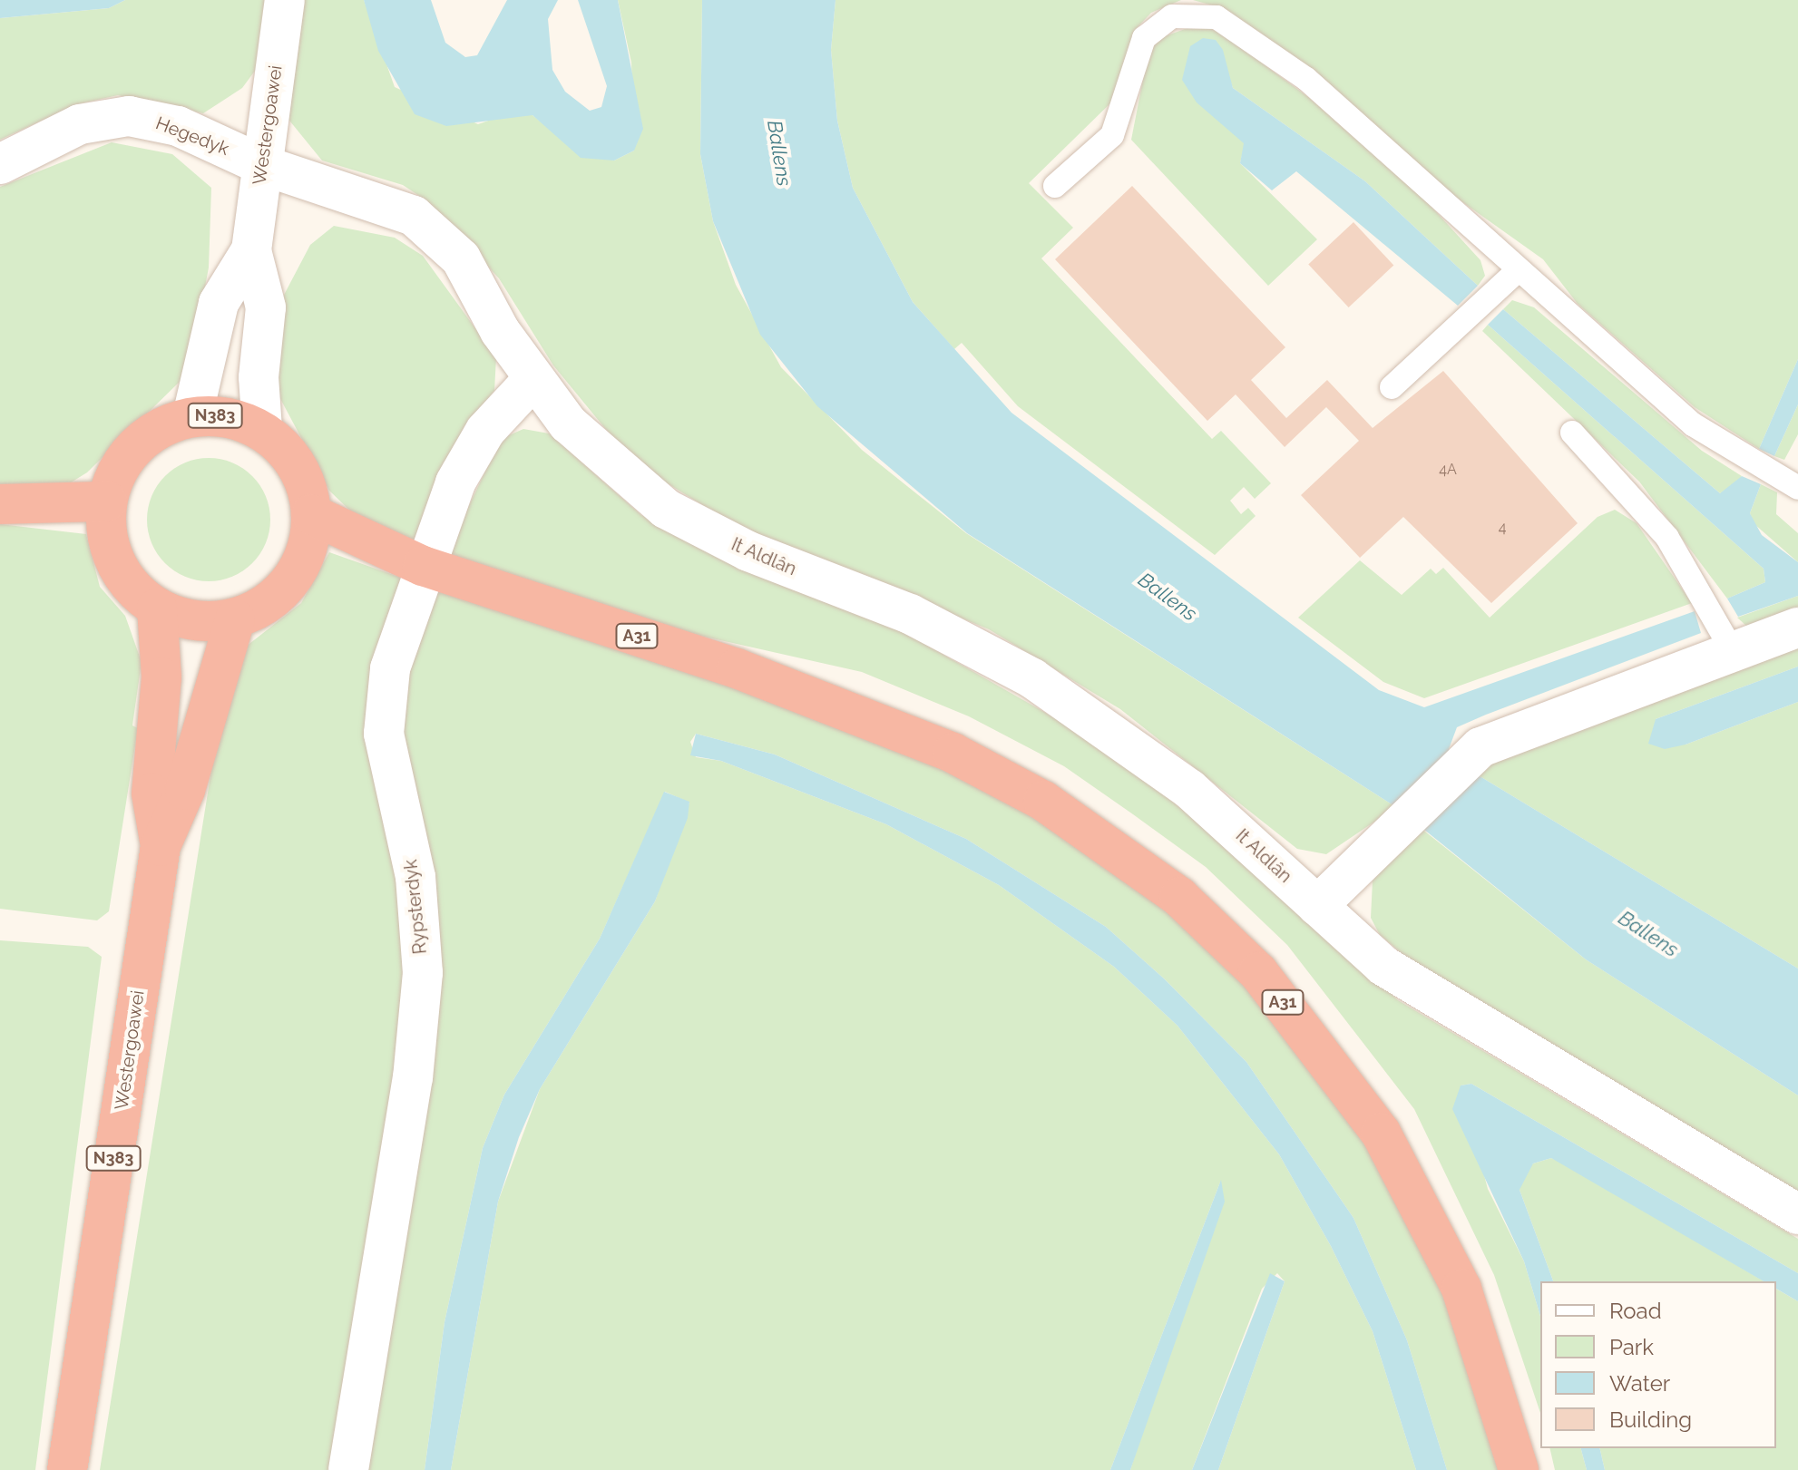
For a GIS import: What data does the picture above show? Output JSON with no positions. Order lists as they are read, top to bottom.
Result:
{
  "streets": {
    "highway": ["Westergoawei", "N383", "A31"],
    "street": ["Hegedyk", "It Aldlân", "Rypsterdyk"]
  },
  "crossings": [
    ["Westergoawei", "Hegedyk"],
    ["Westergoawei", "N383"],
    ["Westergoawei", "It Aldlân"],
    ["Westergoawei", "A31"],
    ["Hegedyk", "It Aldlân"],
    ["N383", "A31"],
    ["It Aldlân", "Rypsterdyk"],
    ["A31", "Rypsterdyk"]
  ],
  "water": ["Ballens"],
  "house_numbers": ["4A", "4"],
  "legend": [
    "Road",
    "Park",
    "Water",
    "Building"
  ]
}
